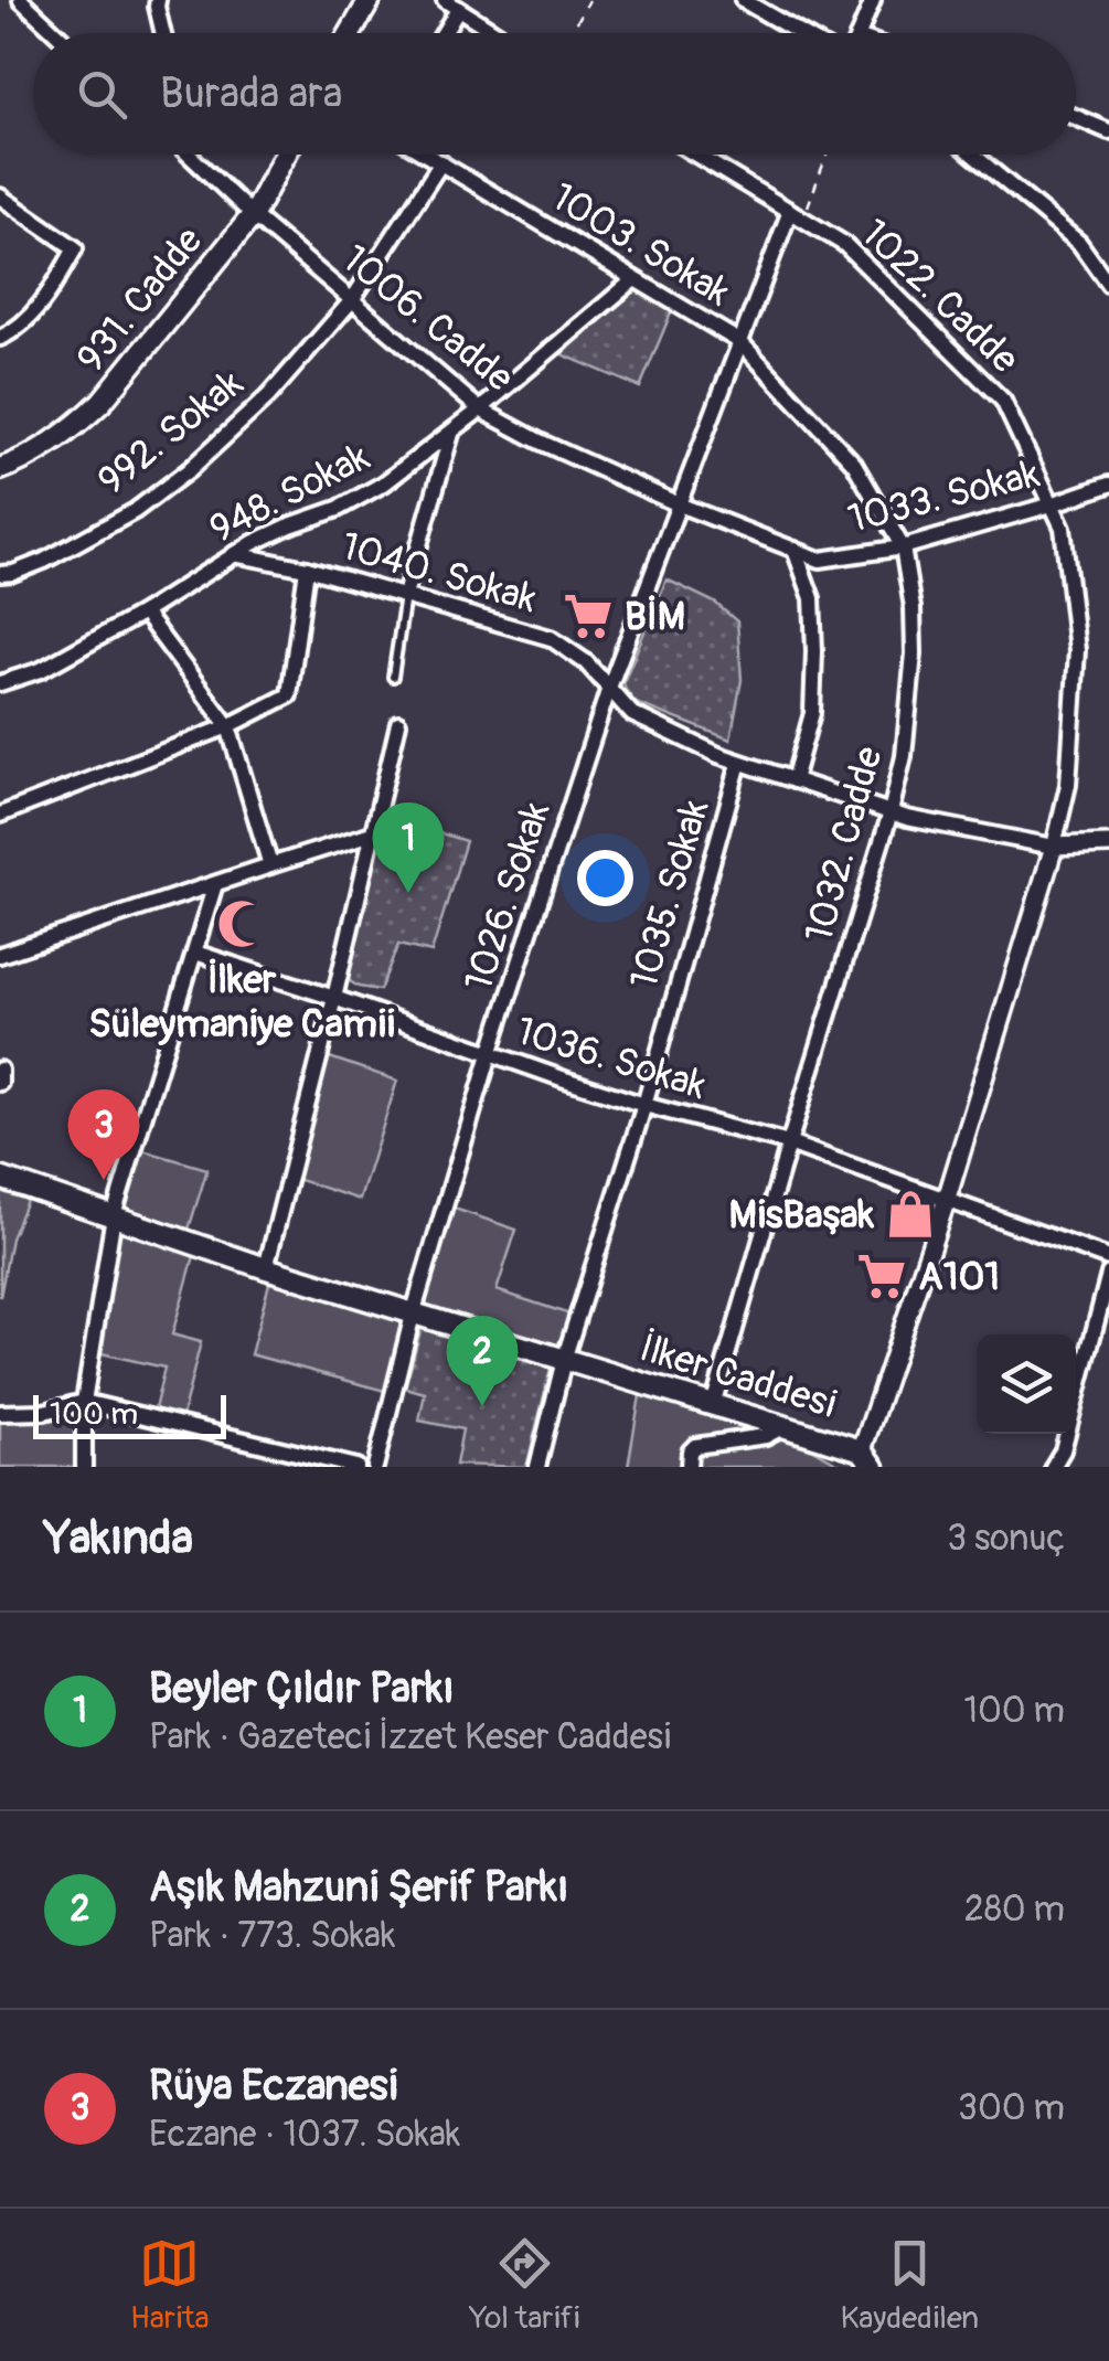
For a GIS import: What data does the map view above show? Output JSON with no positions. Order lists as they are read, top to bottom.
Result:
{
  "streets": {
    "main road": ["931. Cadde", "İlker Caddesi"],
    "street": [
      "1003. Sokak",
      "1022. Cadde",
      "1006. Cadde",
      "992. Sokak",
      "948. Sokak",
      "1033. Sokak",
      "1040. Sokak",
      "1032. Cadde",
      "1035. Sokak",
      "1026. Sokak",
      "1036. Sokak"
    ]
  },
  "crossings": [
    ["1003. Sokak", "992. Sokak"],
    ["1003. Sokak", "948. Sokak"],
    ["1003. Sokak", "1032. Cadde"],
    ["1003. Sokak", "1026. Sokak"],
    ["1022. Cadde", "1033. Sokak"],
    ["1022. Cadde", "1040. Sokak"],
    ["1022. Cadde", "1026. Sokak"],
    ["1022. Cadde", "İlker Caddesi"],
    ["931. Cadde", "1006. Cadde"],
    ["1006. Cadde", "992. Sokak"],
    ["1006. Cadde", "948. Sokak"],
    ["1006. Cadde", "1033. Sokak"],
    ["1006. Cadde", "1026. Sokak"],
    ["948. Sokak", "1040. Sokak"],
    ["1033. Sokak", "1032. Cadde"],
    ["1033. Sokak", "1026. Sokak"],
    ["1040. Sokak", "1032. Cadde"],
    ["1040. Sokak", "1035. Sokak"],
    ["1040. Sokak", "1026. Sokak"],
    ["1040. Sokak", "İlker Caddesi"],
    ["1032. Cadde", "1026. Sokak"],
    ["1032. Cadde", "1036. Sokak"],
    ["1032. Cadde", "İlker Caddesi"],
    ["1035. Sokak", "1036. Sokak"],
    ["1035. Sokak", "İlker Caddesi"],
    ["1026. Sokak", "1036. Sokak"],
    ["1026. Sokak", "İlker Caddesi"],
    ["1036. Sokak", "İlker Caddesi"]
  ],
  "places": {
    "supermarket": ["BİM", "A101"],
    "mosque": ["İlker Süleymaniye Camii"],
    "shop": ["MisBaşak"]
  },
  "scale_bar": "100 m",
  "page": {
    "search": "Burada ara",
    "pins": ["1", "3", "2"],
    "scale": "100 m",
    "heading": ["Yakında", "3 sonuç"],
    "list": [
      {
        "mark": "1",
        "name": "Beyler Çıldır Parkı",
        "note": "Park · Gazeteci İzzet Keser Caddesi",
        "value": "100 m"
      },
      {
        "mark": "2",
        "name": "Aşık Mahzuni Şerif Parkı",
        "note": "Park · 773. Sokak",
        "value": "280 m"
      },
      {
        "mark": "3",
        "name": "Rüya Eczanesi",
        "note": "Eczane · 1037. Sokak",
        "value": "300 m"
      }
    ],
    "nav": ["Harita", "Yol tarifi", "Kaydedilen"]
  }
}
